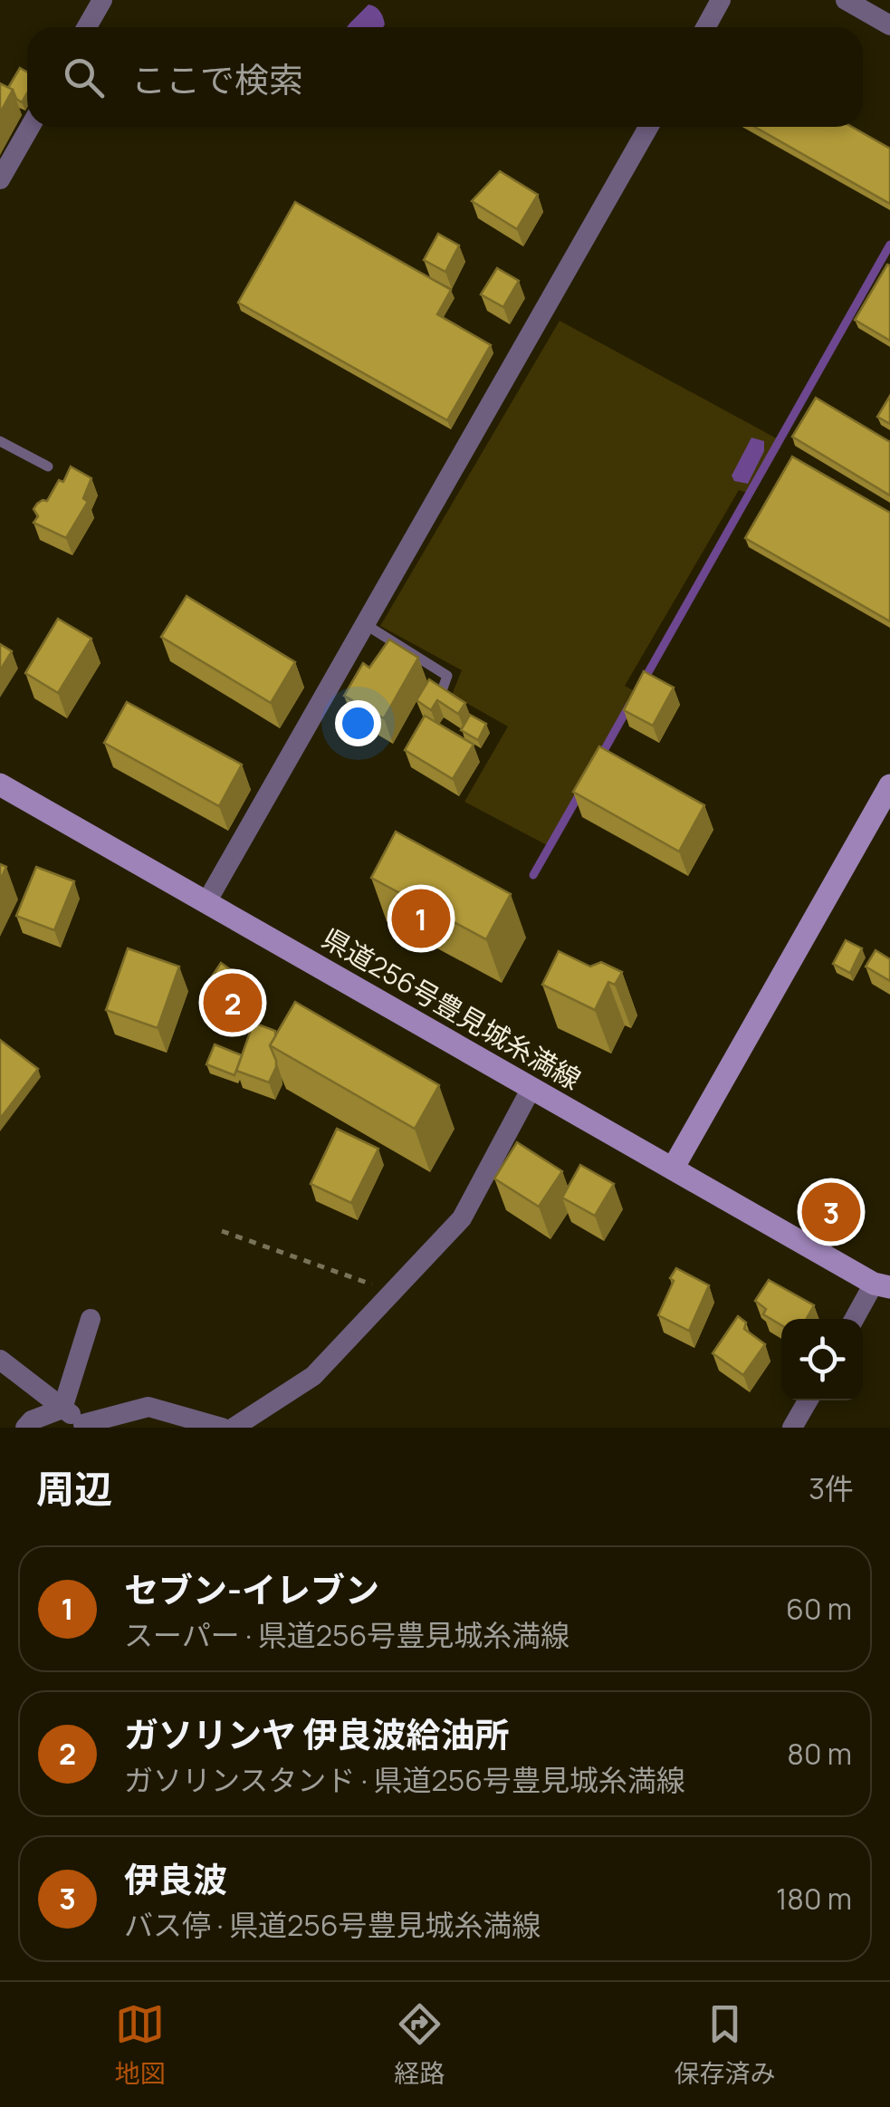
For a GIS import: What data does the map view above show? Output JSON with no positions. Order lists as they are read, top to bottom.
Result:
{
  "streets": {
    "main road": ["県道256号豊見城糸満線"]
  },
  "page": {
    "search": "ここで検索",
    "pins": ["1", "2", "3"],
    "heading": ["周辺", "3件"],
    "list": [
      {
        "mark": "1",
        "name": "セブン-イレブン",
        "note": "スーパー · 県道256号豊見城糸満線",
        "value": "60 m"
      },
      {
        "mark": "2",
        "name": "ガソリンヤ 伊良波給油所",
        "note": "ガソリンスタンド · 県道256号豊見城糸満線",
        "value": "80 m"
      },
      {
        "mark": "3",
        "name": "伊良波",
        "note": "バス停 · 県道256号豊見城糸満線",
        "value": "180 m"
      }
    ],
    "nav": ["地図", "経路", "保存済み"]
  }
}
